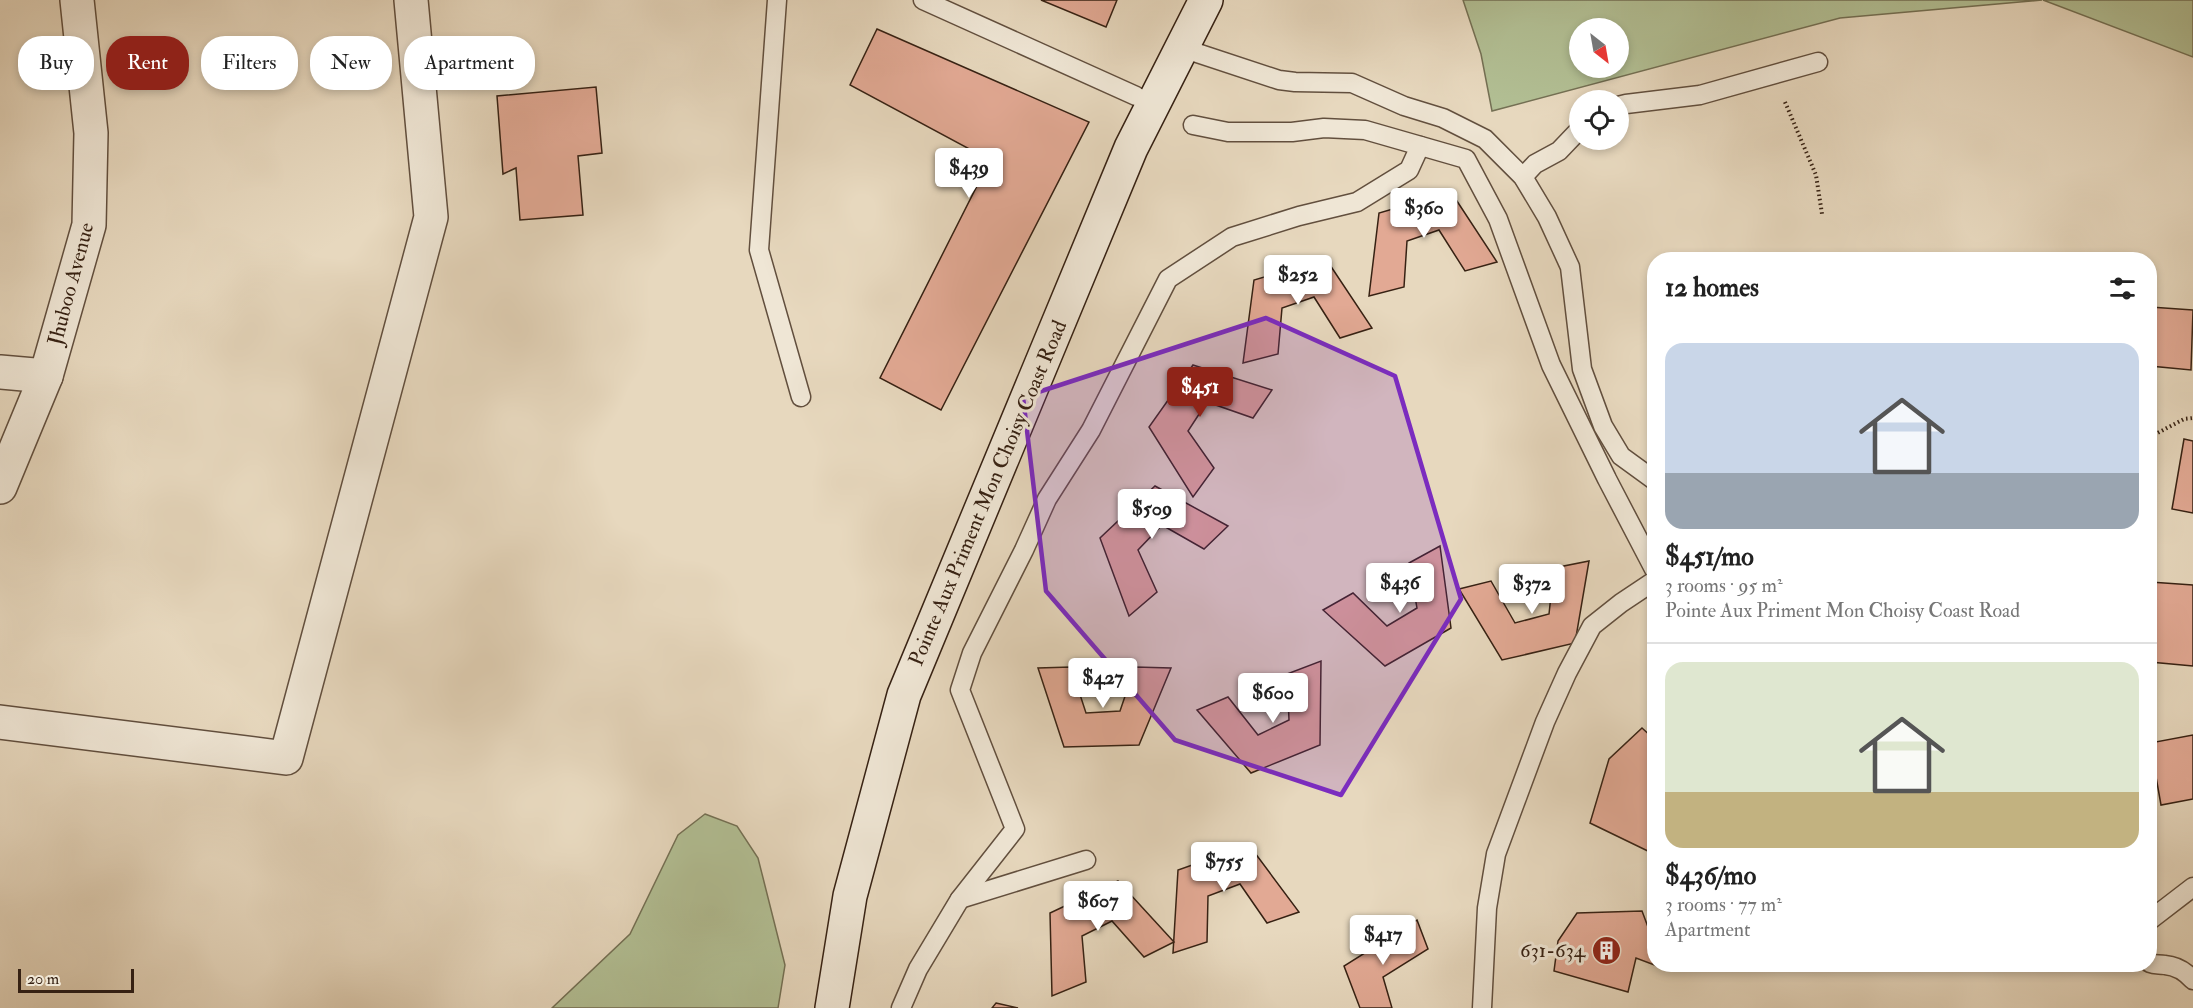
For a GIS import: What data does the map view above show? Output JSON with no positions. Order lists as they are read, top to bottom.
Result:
{
  "streets": {
    "street": ["Jhuboo Avenue", "Pointe Aux Priment Mon Choisy Coast Road"]
  },
  "places": {
    "building": ["631-634"]
  },
  "scale_bar": "20 m",
  "north": "bottom right",
  "page": {
    "chip": [
      "Buy",
      "Rent",
      "Filters",
      "New",
      "Apartment"
    ],
    "price": [
      "$439",
      "$360",
      "$252",
      "$451",
      "$509",
      "$436",
      "$372",
      "$427",
      "$600",
      "$755",
      "$607",
      "$417"
    ],
    "heading": "12 homes",
    "list": [
      {
        "name": "$451/mo",
        "note": "3 rooms · 95 m² · Pointe Aux Priment Mon Choisy Coast Road"
      },
      {
        "name": "$436/mo",
        "note": "3 rooms · 77 m² · Apartment"
      }
    ],
    "scale": "20 m"
  }
}
